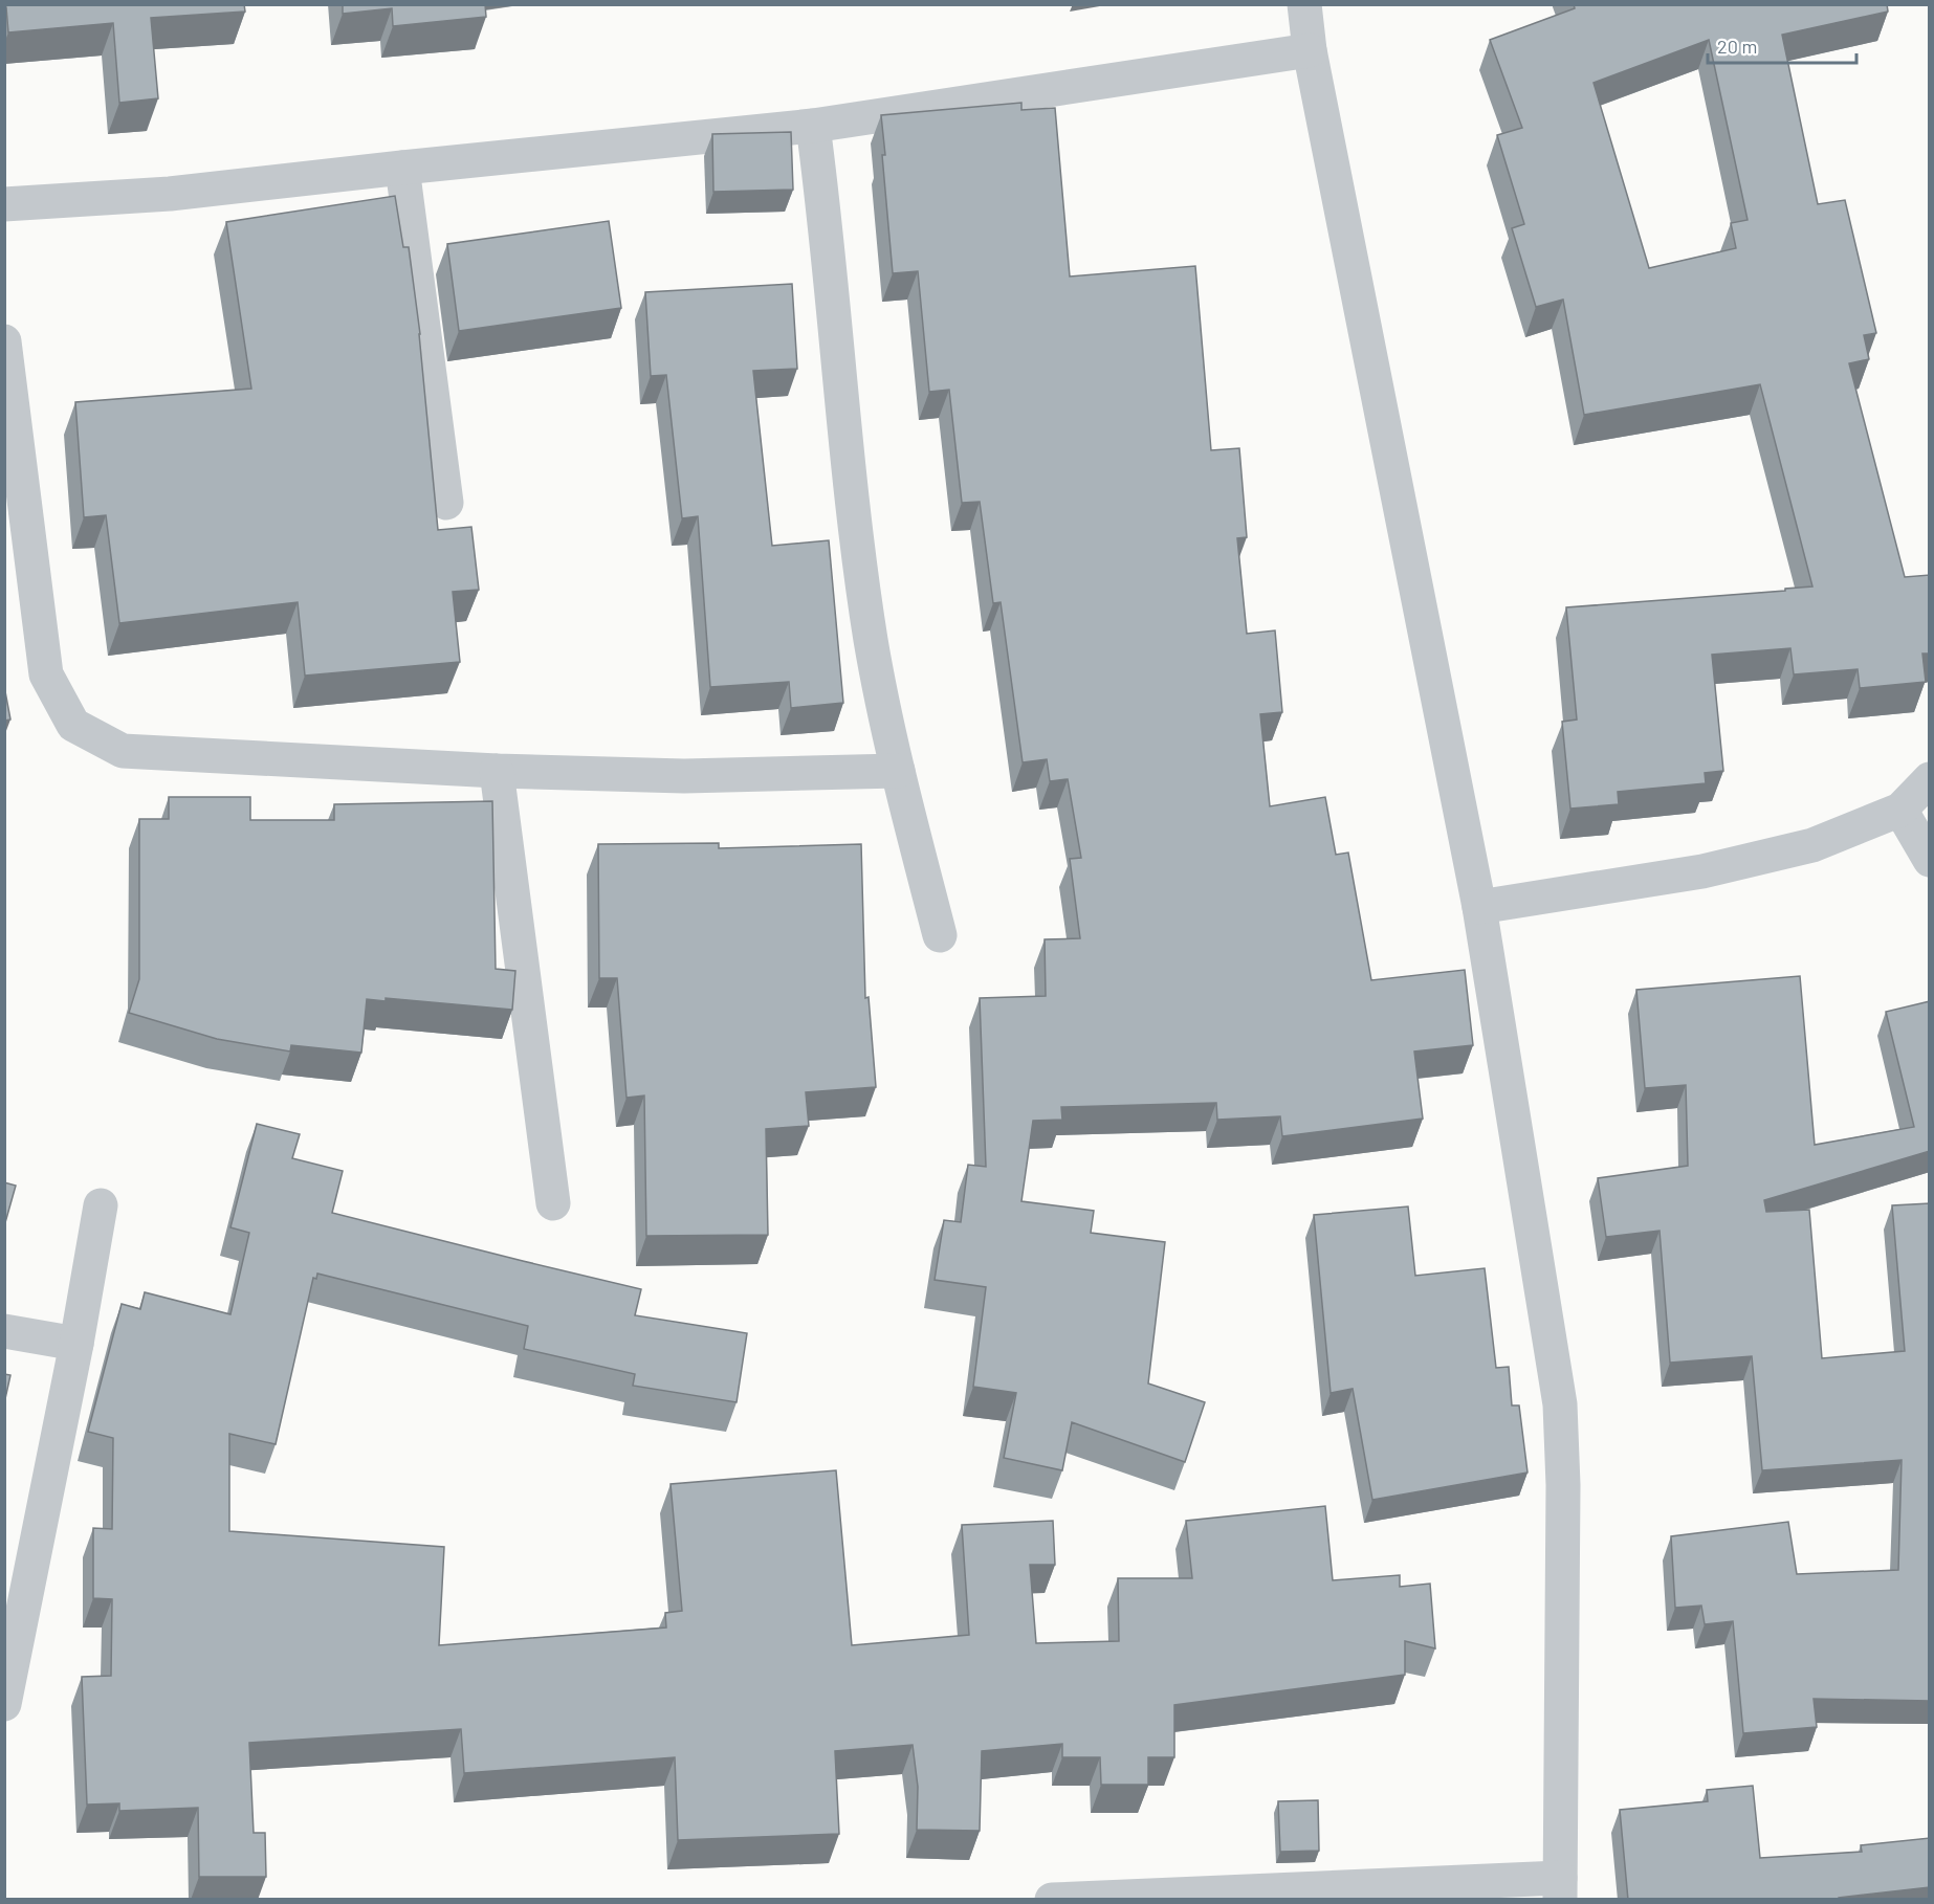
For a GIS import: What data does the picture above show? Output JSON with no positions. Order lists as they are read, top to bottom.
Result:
{
  "scale_bar": "20 m"
}
